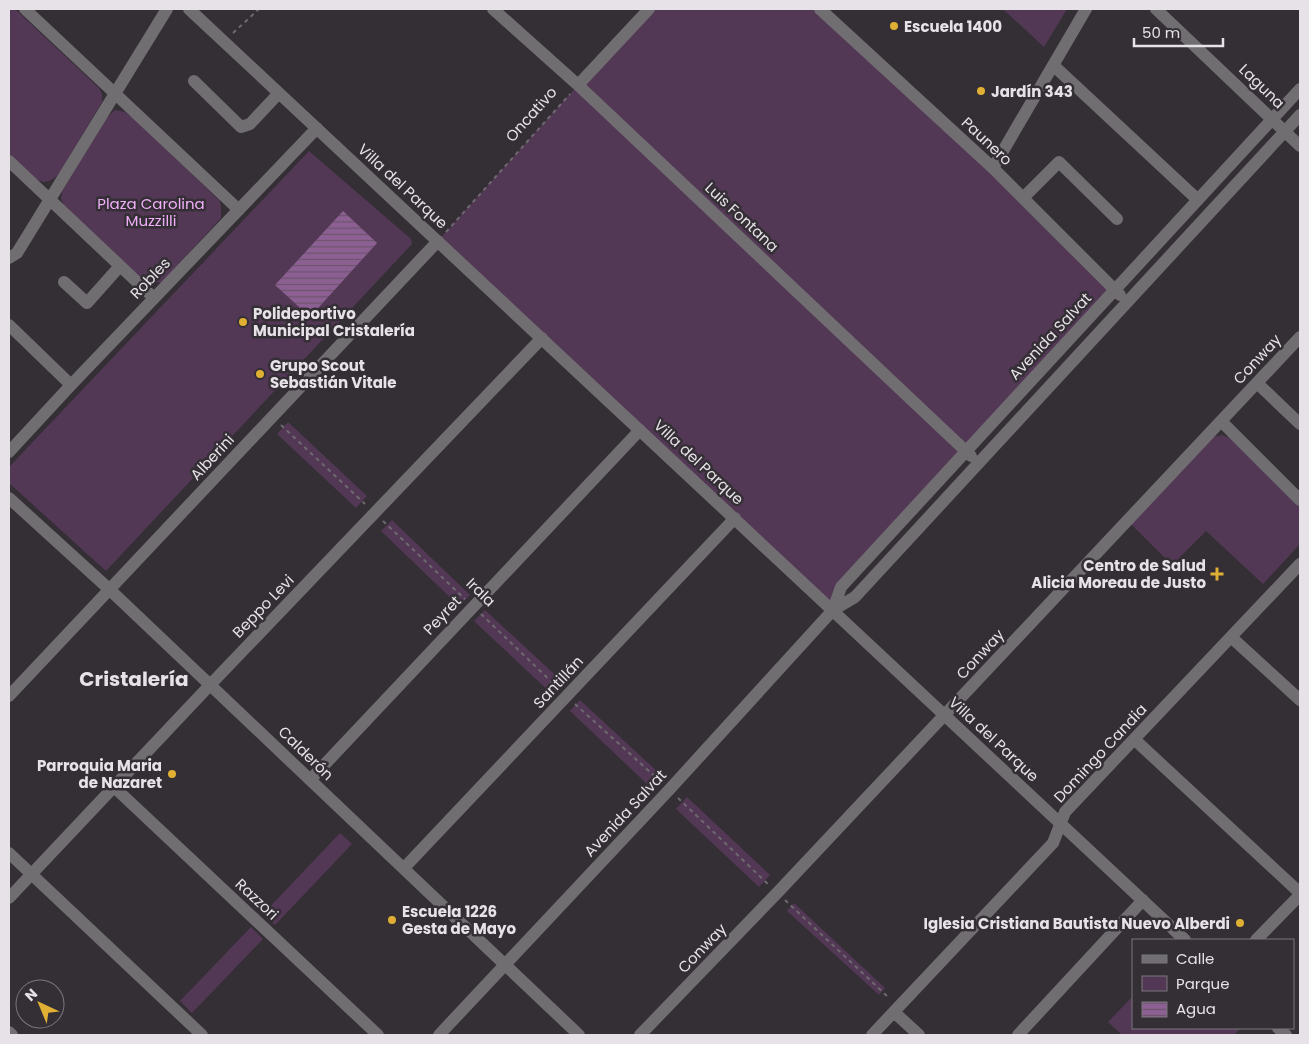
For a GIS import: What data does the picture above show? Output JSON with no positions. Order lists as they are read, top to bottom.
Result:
{
  "streets": {
    "street": [
      "Laguna",
      "Oncativo",
      "Paunero",
      "Villa del Parque",
      "Luis Fontana",
      "Robles",
      "Avenida Salvat",
      "Conway",
      "Alberini",
      "Beppo Levi",
      "Peyret",
      "Santillán",
      "Calderón",
      "Domingo Candia",
      "Razzori"
    ],
    "path": ["Irala"]
  },
  "crossings": [
    ["Laguna", "Avenida Salvat"],
    ["Oncativo", "Villa del Parque"],
    ["Oncativo", "Luis Fontana"],
    ["Oncativo", "Alberini"],
    ["Paunero", "Avenida Salvat"],
    ["Villa del Parque", "Robles"],
    ["Villa del Parque", "Avenida Salvat"],
    ["Villa del Parque", "Conway"],
    ["Villa del Parque", "Alberini"],
    ["Villa del Parque", "Beppo Levi"],
    ["Villa del Parque", "Peyret"],
    ["Villa del Parque", "Santillán"],
    ["Villa del Parque", "Domingo Candia"],
    ["Luis Fontana", "Avenida Salvat"],
    ["Avenida Salvat", "Irala"],
    ["Avenida Salvat", "Calderón"],
    ["Alberini", "Irala"],
    ["Alberini", "Calderón"],
    ["Irala", "Beppo Levi"],
    ["Irala", "Peyret"],
    ["Irala", "Santillán"],
    ["Beppo Levi", "Calderón"],
    ["Beppo Levi", "Razzori"],
    ["Peyret", "Calderón"],
    ["Santillán", "Calderón"]
  ],
  "districts": ["Cristalería"],
  "parks": ["Plaza Carolina Muzzilli"],
  "places": {
    "other": [
      "Escuela 1400",
      "Jardín 343",
      "Polideportivo Municipal Cristalería",
      "Grupo Scout Sebastián Vitale",
      "Parroquia Maria de Nazaret",
      "Escuela 1226 Gesta de Mayo",
      "Iglesia Cristiana Bautista Nuevo Alberdi"
    ],
    "health": ["Centro de Salud Alicia Moreau de Justo"]
  },
  "legend": ["Calle", "Parque", "Agua"],
  "scale_bar": "50 m",
  "north": "top left"
}
